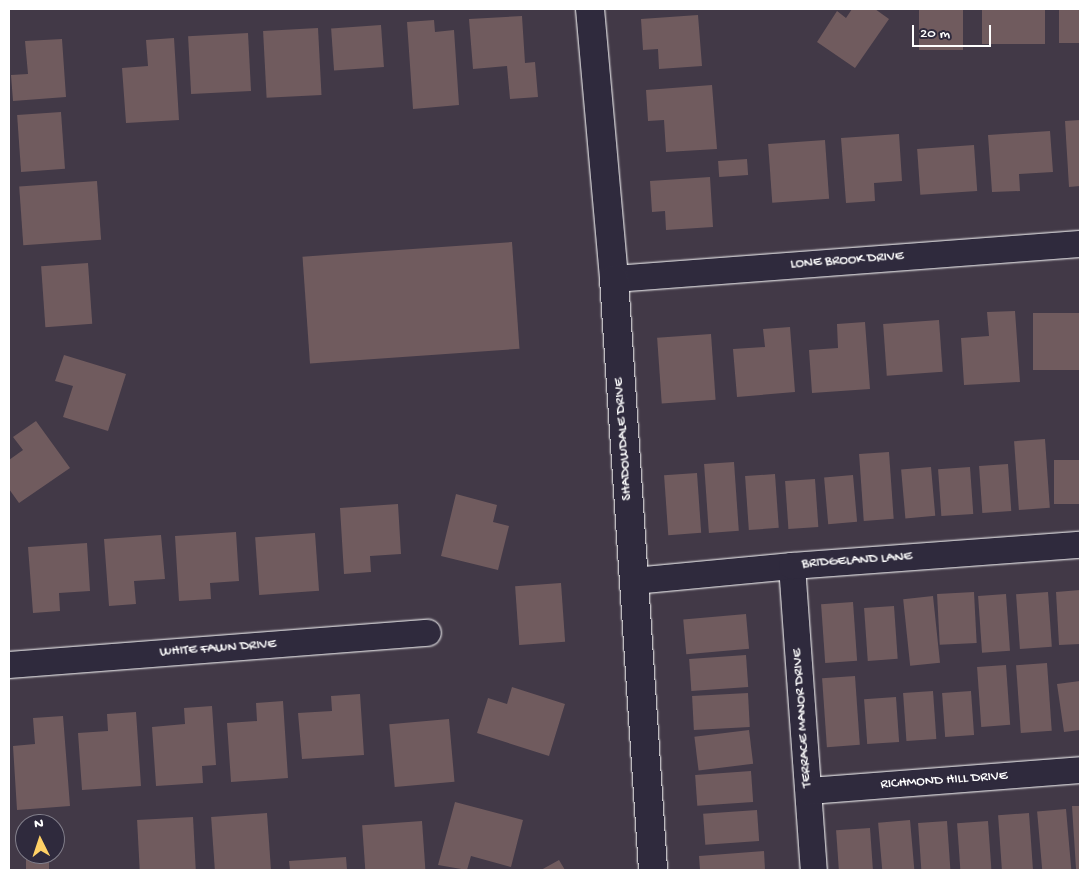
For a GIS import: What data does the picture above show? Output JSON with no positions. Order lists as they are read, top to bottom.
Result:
{
  "streets": {
    "street": [
      "LONE BROOK DRIVE",
      "SHADOWDALE DRIVE",
      "BRIDGELAND LANE",
      "WHITE FAWN DRIVE",
      "TERRACE MANOR DRIVE",
      "RICHMOND HILL DRIVE"
    ]
  },
  "crossings": [
    ["LONE BROOK DRIVE", "SHADOWDALE DRIVE"],
    ["SHADOWDALE DRIVE", "BRIDGELAND LANE"],
    ["BRIDGELAND LANE", "TERRACE MANOR DRIVE"],
    ["TERRACE MANOR DRIVE", "RICHMOND HILL DRIVE"]
  ],
  "scale_bar": "20 m",
  "north": "top"
}
